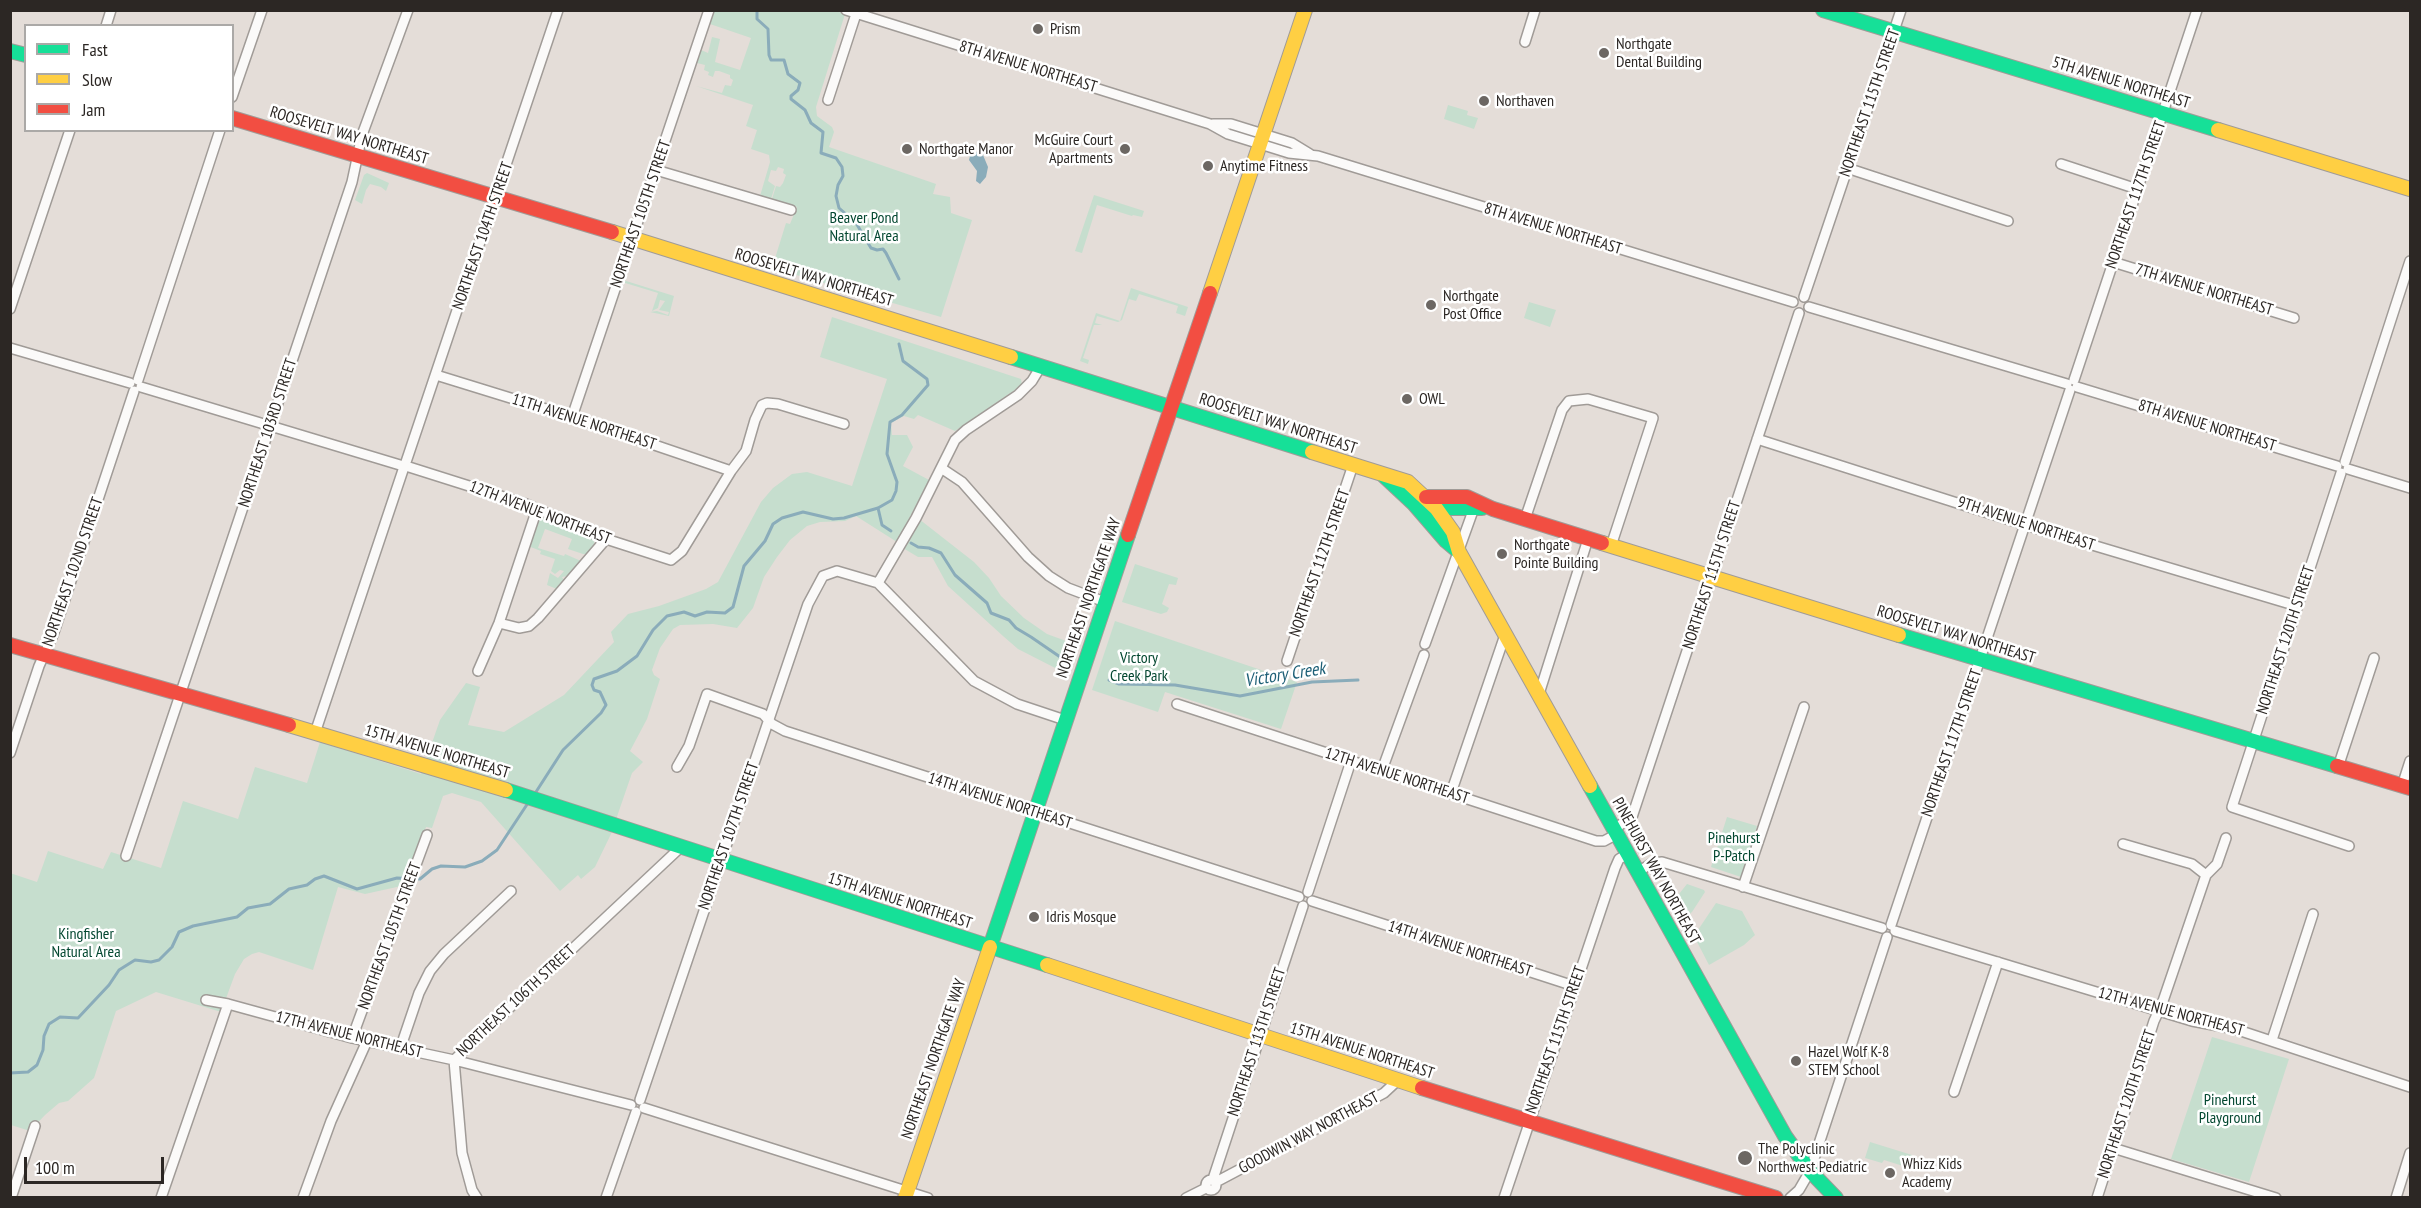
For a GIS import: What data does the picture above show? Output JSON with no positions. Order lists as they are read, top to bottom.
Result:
{
  "streets": {
    "main road": [
      "5TH AVENUE NORTHEAST",
      "ROOSEVELT WAY NORTHEAST",
      "NORTHEAST NORTHGATE WAY",
      "15TH AVENUE NORTHEAST",
      "PINEHURST WAY NORTHEAST"
    ],
    "street": [
      "8TH AVENUE NORTHEAST",
      "NORTHEAST 115TH STREET",
      "NORTHEAST 117TH STREET",
      "NORTHEAST 105TH STREET",
      "NORTHEAST 104TH STREET",
      "7TH AVENUE NORTHEAST",
      "11TH AVENUE NORTHEAST",
      "NORTHEAST 103RD STREET",
      "12TH AVENUE NORTHEAST",
      "9TH AVENUE NORTHEAST",
      "NORTHEAST 112TH STREET",
      "NORTHEAST 102ND STREET",
      "NORTHEAST 120TH STREET",
      "14TH AVENUE NORTHEAST",
      "NORTHEAST 107TH STREET",
      "NORTHEAST 106TH STREET",
      "17TH AVENUE NORTHEAST",
      "NORTHEAST 113TH STREET",
      "GOODWIN WAY NORTHEAST"
    ]
  },
  "crossings": [
    ["8TH AVENUE NORTHEAST", "NORTHEAST 115TH STREET"],
    ["8TH AVENUE NORTHEAST", "NORTHEAST 117TH STREET"],
    ["8TH AVENUE NORTHEAST", "NORTHEAST NORTHGATE WAY"],
    ["8TH AVENUE NORTHEAST", "NORTHEAST 120TH STREET"],
    ["5TH AVENUE NORTHEAST", "NORTHEAST 115TH STREET"],
    ["5TH AVENUE NORTHEAST", "NORTHEAST 117TH STREET"],
    ["NORTHEAST 115TH STREET", "ROOSEVELT WAY NORTHEAST"],
    ["NORTHEAST 115TH STREET", "12TH AVENUE NORTHEAST"],
    ["NORTHEAST 115TH STREET", "9TH AVENUE NORTHEAST"],
    ["NORTHEAST 115TH STREET", "15TH AVENUE NORTHEAST"],
    ["NORTHEAST 115TH STREET", "14TH AVENUE NORTHEAST"],
    ["NORTHEAST 115TH STREET", "PINEHURST WAY NORTHEAST"],
    ["ROOSEVELT WAY NORTHEAST", "NORTHEAST 117TH STREET"],
    ["ROOSEVELT WAY NORTHEAST", "NORTHEAST 105TH STREET"],
    ["ROOSEVELT WAY NORTHEAST", "NORTHEAST 104TH STREET"],
    ["ROOSEVELT WAY NORTHEAST", "NORTHEAST 103RD STREET"],
    ["ROOSEVELT WAY NORTHEAST", "NORTHEAST 112TH STREET"],
    ["ROOSEVELT WAY NORTHEAST", "NORTHEAST NORTHGATE WAY"],
    ["ROOSEVELT WAY NORTHEAST", "NORTHEAST 120TH STREET"],
    ["ROOSEVELT WAY NORTHEAST", "PINEHURST WAY NORTHEAST"],
    ["NORTHEAST 117TH STREET", "7TH AVENUE NORTHEAST"],
    ["NORTHEAST 117TH STREET", "12TH AVENUE NORTHEAST"],
    ["NORTHEAST 117TH STREET", "9TH AVENUE NORTHEAST"],
    ["NORTHEAST 117TH STREET", "PINEHURST WAY NORTHEAST"],
    ["NORTHEAST 105TH STREET", "11TH AVENUE NORTHEAST"],
    ["NORTHEAST 105TH STREET", "17TH AVENUE NORTHEAST"],
    ["NORTHEAST 104TH STREET", "11TH AVENUE NORTHEAST"],
    ["NORTHEAST 104TH STREET", "12TH AVENUE NORTHEAST"],
    ["NORTHEAST 104TH STREET", "15TH AVENUE NORTHEAST"],
    ["11TH AVENUE NORTHEAST", "12TH AVENUE NORTHEAST"],
    ["NORTHEAST 103RD STREET", "12TH AVENUE NORTHEAST"],
    ["NORTHEAST 103RD STREET", "15TH AVENUE NORTHEAST"],
    ["12TH AVENUE NORTHEAST", "NORTHEAST 102ND STREET"],
    ["12TH AVENUE NORTHEAST", "NORTHEAST 120TH STREET"],
    ["12TH AVENUE NORTHEAST", "PINEHURST WAY NORTHEAST"],
    ["12TH AVENUE NORTHEAST", "NORTHEAST 113TH STREET"],
    ["9TH AVENUE NORTHEAST", "NORTHEAST 120TH STREET"],
    ["NORTHEAST 102ND STREET", "15TH AVENUE NORTHEAST"],
    ["NORTHEAST NORTHGATE WAY", "15TH AVENUE NORTHEAST"],
    ["NORTHEAST NORTHGATE WAY", "14TH AVENUE NORTHEAST"],
    ["NORTHEAST NORTHGATE WAY", "17TH AVENUE NORTHEAST"],
    ["15TH AVENUE NORTHEAST", "NORTHEAST 107TH STREET"],
    ["15TH AVENUE NORTHEAST", "NORTHEAST 106TH STREET"],
    ["15TH AVENUE NORTHEAST", "NORTHEAST 113TH STREET"],
    ["15TH AVENUE NORTHEAST", "GOODWIN WAY NORTHEAST"],
    ["14TH AVENUE NORTHEAST", "NORTHEAST 107TH STREET"],
    ["14TH AVENUE NORTHEAST", "NORTHEAST 113TH STREET"],
    ["NORTHEAST 107TH STREET", "17TH AVENUE NORTHEAST"],
    ["NORTHEAST 106TH STREET", "17TH AVENUE NORTHEAST"],
    ["NORTHEAST 113TH STREET", "GOODWIN WAY NORTHEAST"]
  ],
  "water": ["Victory Creek"],
  "parks": [
    "Beaver Pond Natural Area",
    "Victory Creek Park",
    "Pinehurst P-Patch",
    "Kingfisher Natural Area",
    "Pinehurst Playground"
  ],
  "places": [
    "Prism",
    "Northgate Dental Building",
    "Northaven",
    "Northgate Manor",
    "McGuire Court Apartments",
    "Anytime Fitness",
    "Northgate Post Office",
    "OWL",
    "Northgate Pointe Building",
    "Idris Mosque",
    "Hazel Wolf K-8 STEM School",
    "The Polyclinic Northwest Pediatric",
    "Whizz Kids Academy"
  ],
  "legend": ["Fast", "Slow", "Jam"],
  "scale_bar": "100 m"
}
